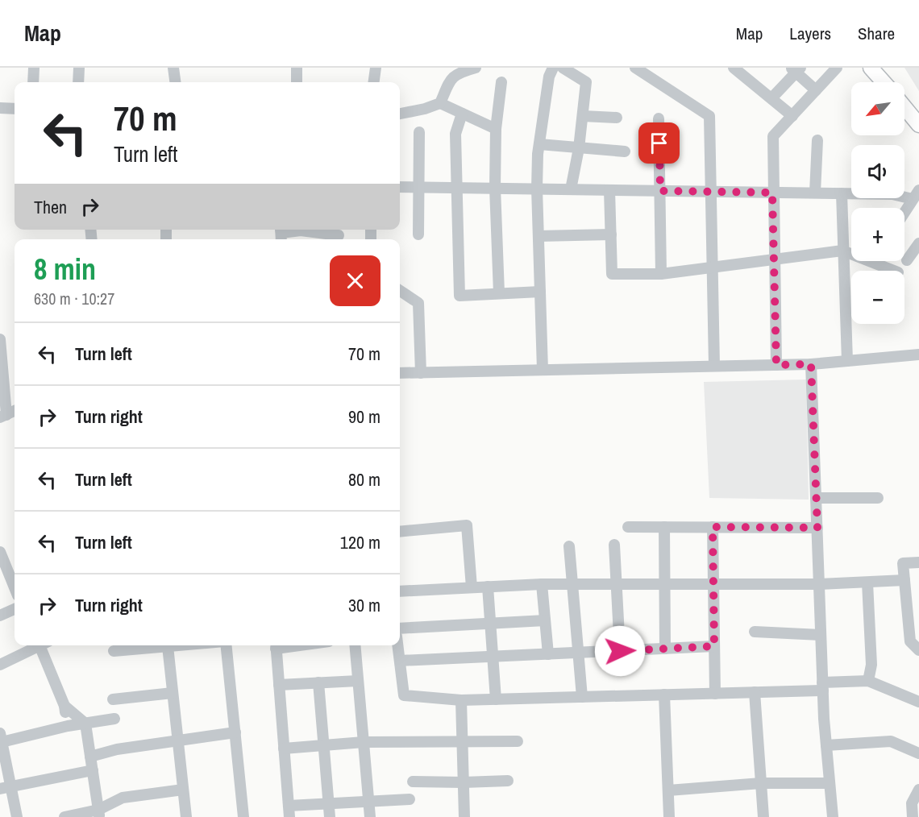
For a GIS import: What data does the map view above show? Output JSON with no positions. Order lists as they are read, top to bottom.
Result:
{
  "north": "bottom left",
  "page": {
    "header": "Map",
    "nav": ["Map", "Layers", "Share"],
    "map_buttons": ["+", "−"],
    "turn": ["70 m", "Turn left"],
    "then": "Then",
    "heading": ["8 min", "630 m · 10:27"],
    "list": [
      {
        "name": "Turn left",
        "value": "70 m"
      },
      {
        "name": "Turn right",
        "value": "90 m"
      },
      {
        "name": "Turn left",
        "value": "80 m"
      },
      {
        "name": "Turn left",
        "value": "120 m"
      },
      {
        "name": "Turn right",
        "value": "30 m"
      }
    ]
  }
}
